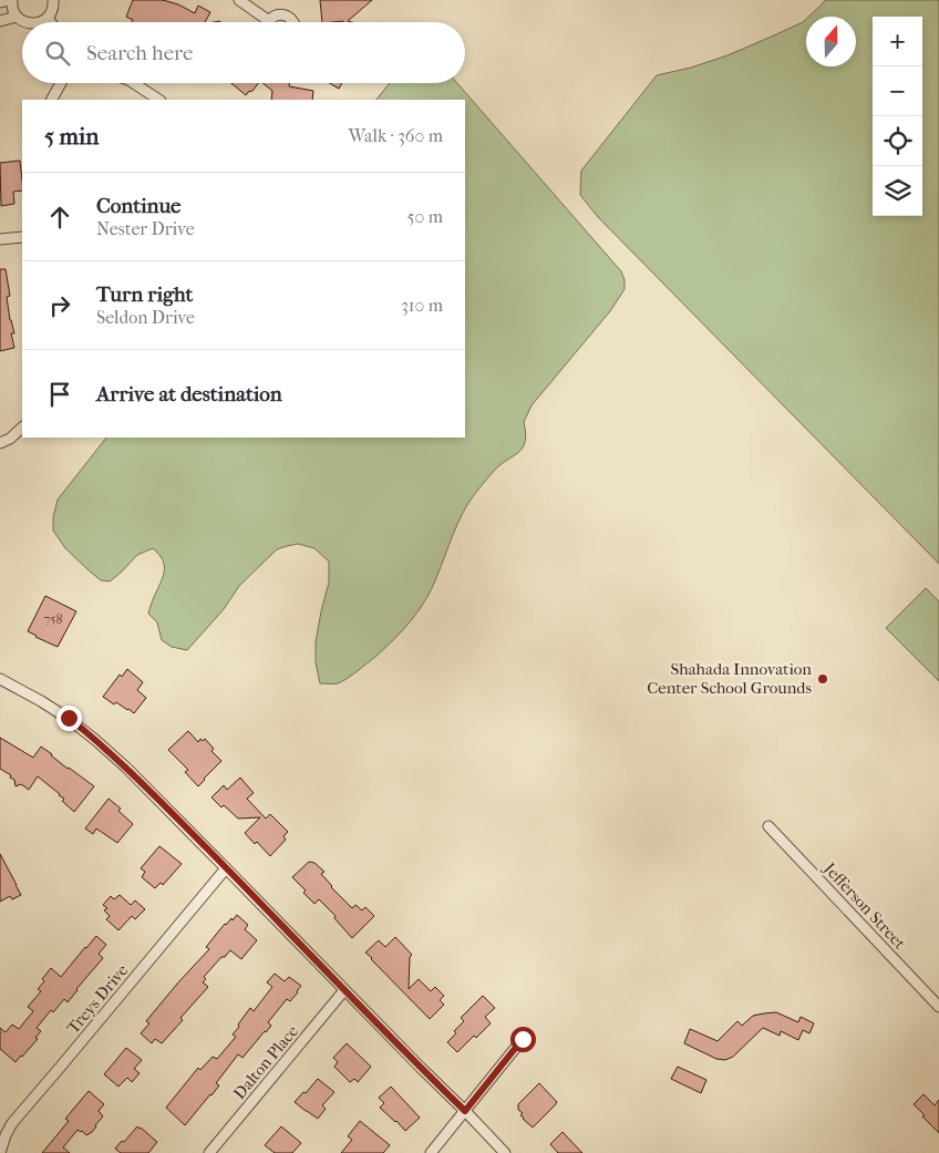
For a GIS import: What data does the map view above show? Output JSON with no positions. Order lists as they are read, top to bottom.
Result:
{
  "streets": {
    "street": ["Jefferson Street", "Treys Drive", "Dalton Place"]
  },
  "places": ["Shahada Innovation Center School Grounds"],
  "house_numbers": ["758"],
  "north": "top",
  "page": {
    "map_buttons": ["+", "−"],
    "search": "Search here",
    "heading": ["5 min", "Walk · 360 m"],
    "list": [
      ["Continue", "Nester Drive", "50 m"],
      ["Turn right", "Seldon Drive", "310 m"],
      "Arrive at destination"
    ]
  }
}
